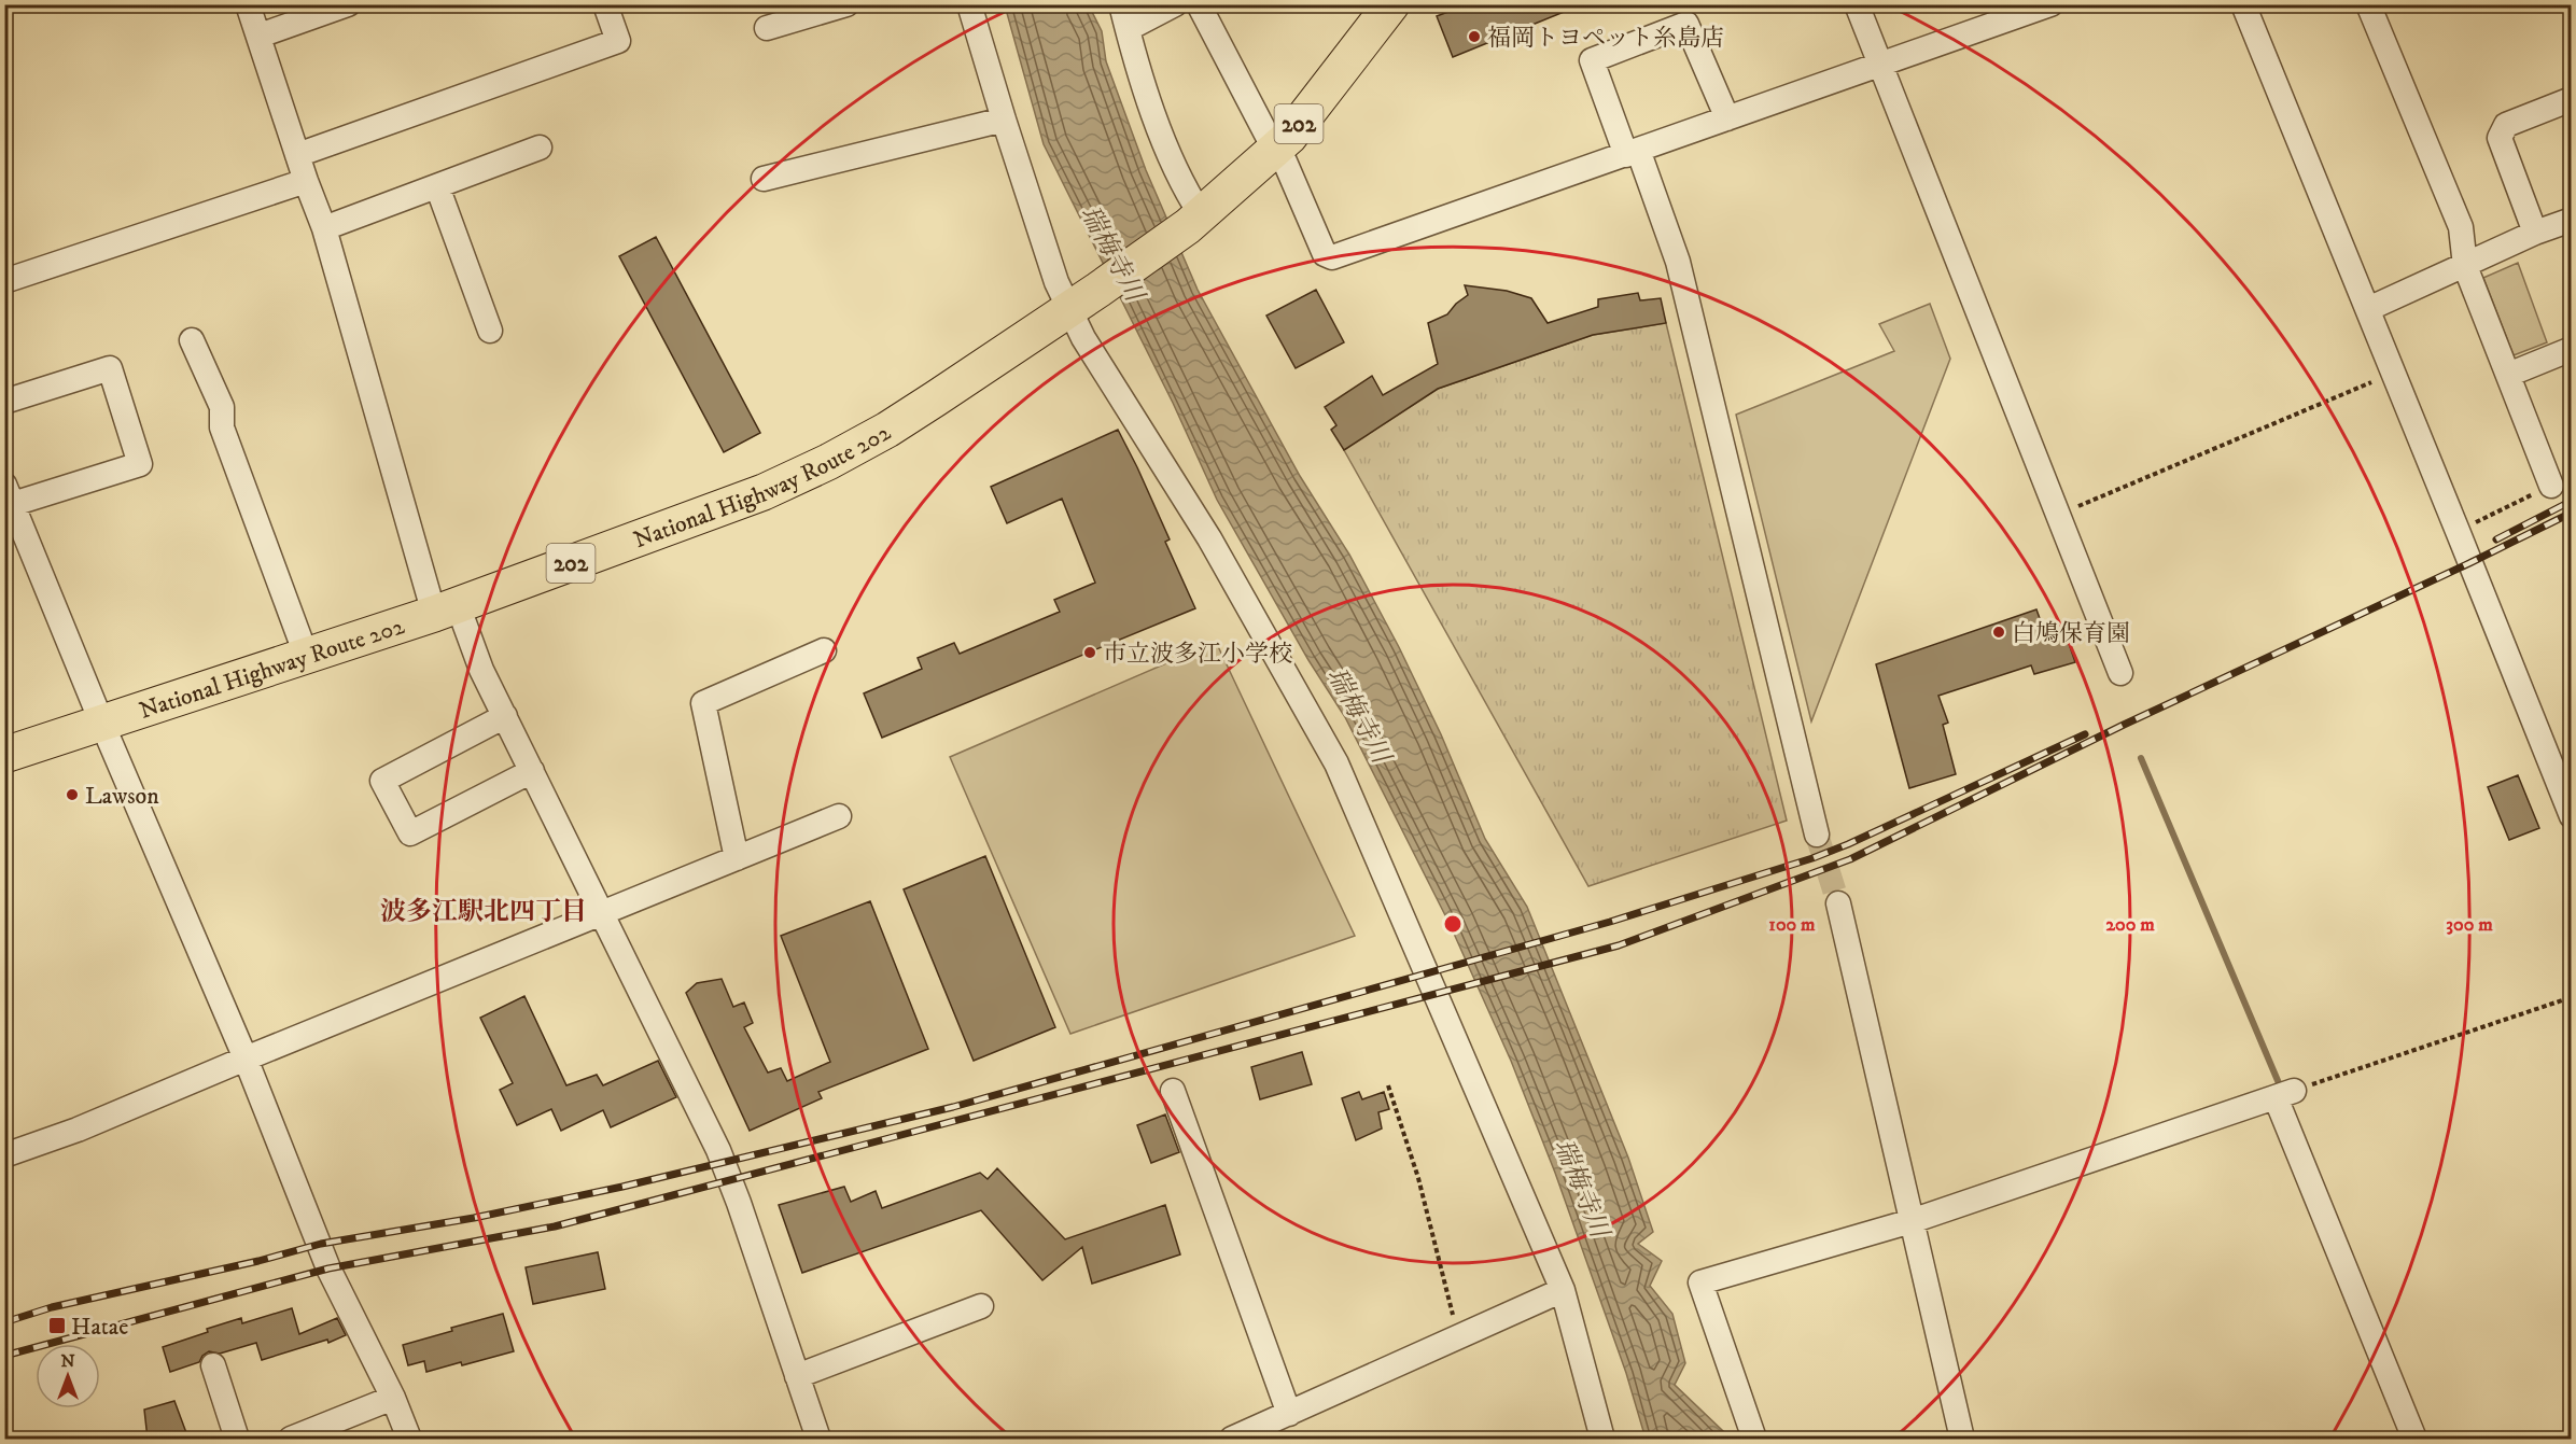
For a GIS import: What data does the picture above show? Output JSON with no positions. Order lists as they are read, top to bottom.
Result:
{
  "streets": {
    "highway": ["202", "National Highway Route 202"]
  },
  "districts": ["波多江駅北四丁目"],
  "water": ["瑞梅寺川"],
  "places": {
    "other": [
      "福岡トヨペット糸島店",
      "白鳩保育園",
      "市立波多江小学校",
      "Lawson"
    ],
    "transit": ["Hatae"]
  },
  "north": "top",
  "rings": ["100 m", "200 m", "300 m"]
}
